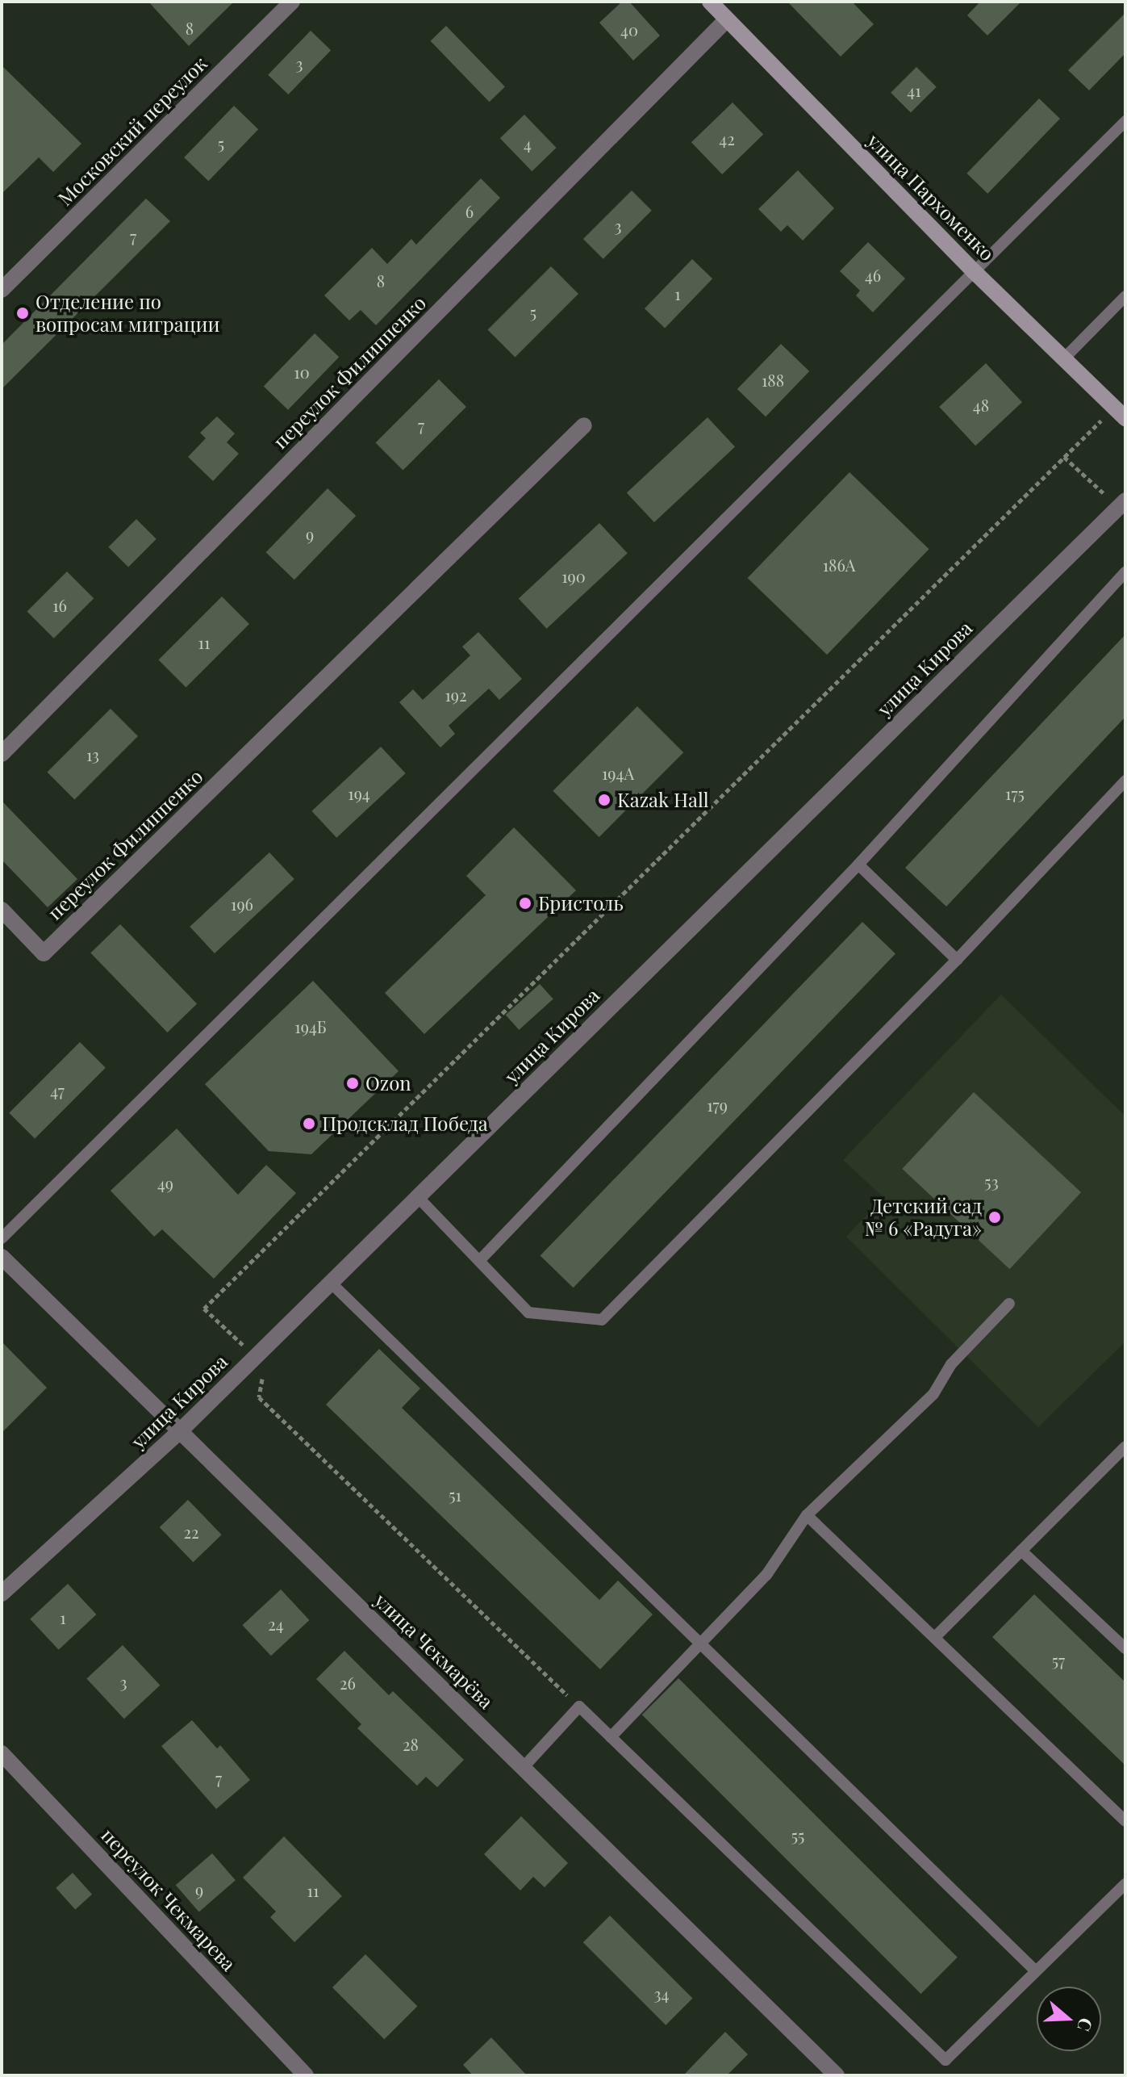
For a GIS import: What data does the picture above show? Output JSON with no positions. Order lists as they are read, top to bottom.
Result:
{
  "streets": {
    "main road": ["улица Пархоменко"],
    "street": [
      "Московский переулок",
      "переулок Филиппенко",
      "улица Кирова",
      "улица Чекмарёва",
      "переулок Чекмарева"
    ]
  },
  "crossings": [
    ["улица Пархоменко", "переулок Филиппенко"],
    ["улица Кирова", "улица Чекмарёва"]
  ],
  "places": [
    "Отделение по вопросам миграции",
    "Kazak Hall",
    "Бристоль",
    "Ozon",
    "Продсклад Победа",
    "Детский сад № 6 «Радуга»"
  ],
  "house_numbers": [
    "8",
    "40",
    "3",
    "41",
    "42",
    "5",
    "4",
    "6",
    "3",
    "7",
    "46",
    "8",
    "1",
    "5",
    "10",
    "188",
    "48",
    "7",
    "9",
    "186А",
    "190",
    "16",
    "11",
    "192",
    "13",
    "194А",
    "194",
    "175",
    "196",
    "194Б",
    "47",
    "179",
    "53",
    "49",
    "51",
    "22",
    "1",
    "24",
    "57",
    "3",
    "26",
    "28",
    "7",
    "55",
    "9",
    "11",
    "34"
  ],
  "north": "right"
}
